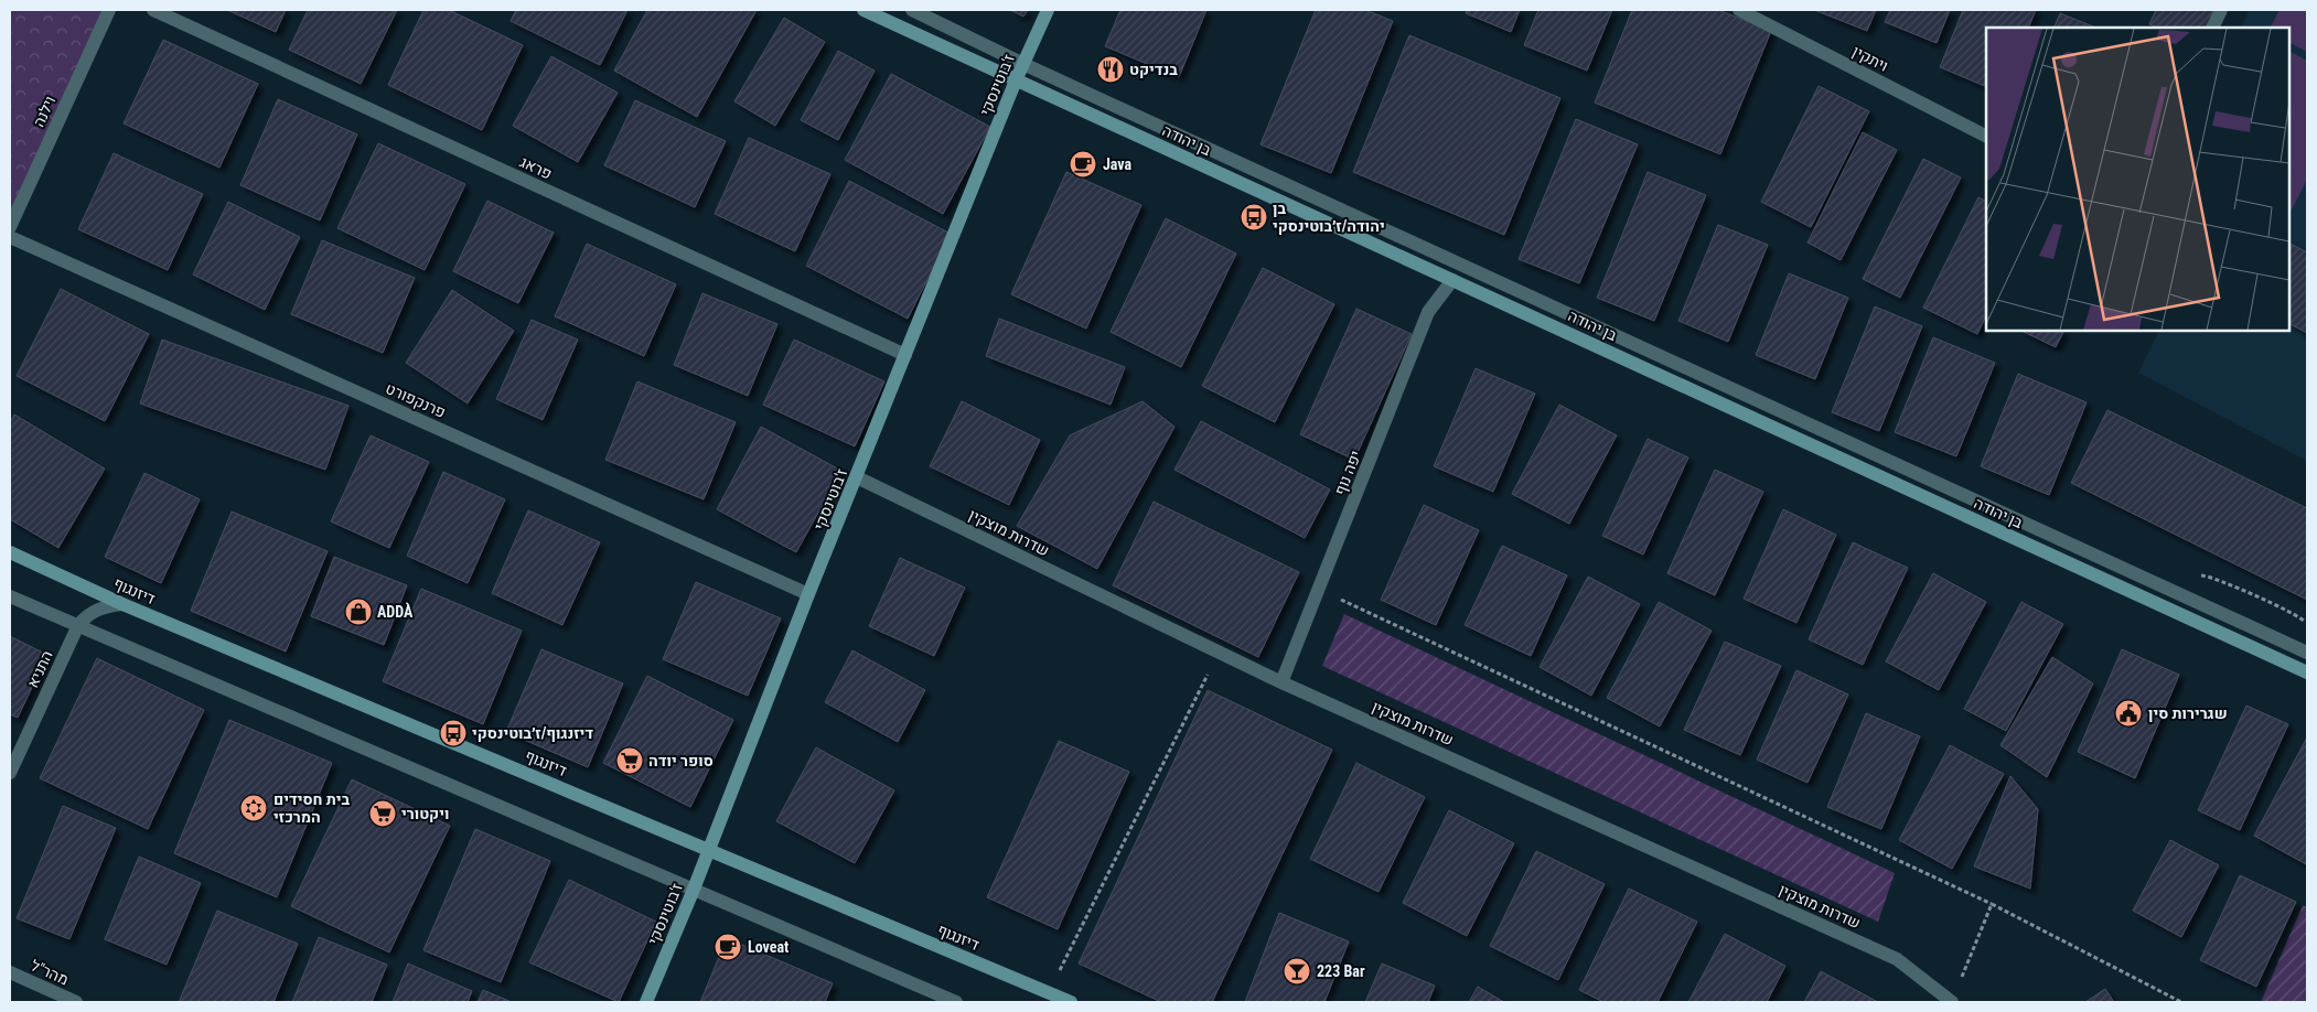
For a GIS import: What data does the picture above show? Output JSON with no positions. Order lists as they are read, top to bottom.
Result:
{
  "streets": {
    "street": [
      "ויתקין",
      "ז'בוטינסקי",
      "וילנה",
      "בן יהודה",
      "פראג",
      "פרנקפורט",
      "יפה נוף",
      "שדרות מוצקין",
      "דיזנגוף",
      "התניא",
      "מהר\"ל"
    ]
  },
  "crossings": [
    ["ז'בוטינסקי", "בן יהודה"],
    ["ז'בוטינסקי", "פראג"],
    ["ז'בוטינסקי", "פרנקפורט"],
    ["ז'בוטינסקי", "שדרות מוצקין"],
    ["ז'בוטינסקי", "דיזנגוף"],
    ["בן יהודה", "יפה נוף"],
    ["יפה נוף", "שדרות מוצקין"],
    ["דיזנגוף", "התניא"]
  ],
  "places": {
    "restaurant": ["בנדיקט"],
    "cafe": ["Java", "Loveat"],
    "bus stop": ["בן יהודה/ז׳בוטינסקי", "דיזנגוף/ז׳בוטינסקי"],
    "shop": ["ADDÀ"],
    "public building": ["שגרירות סין"],
    "supermarket": ["סופר יודה", "ויקטורי"],
    "synagogue": ["בית חסידים המרכזי"],
    "bar": ["223 Bar"]
  }
}
